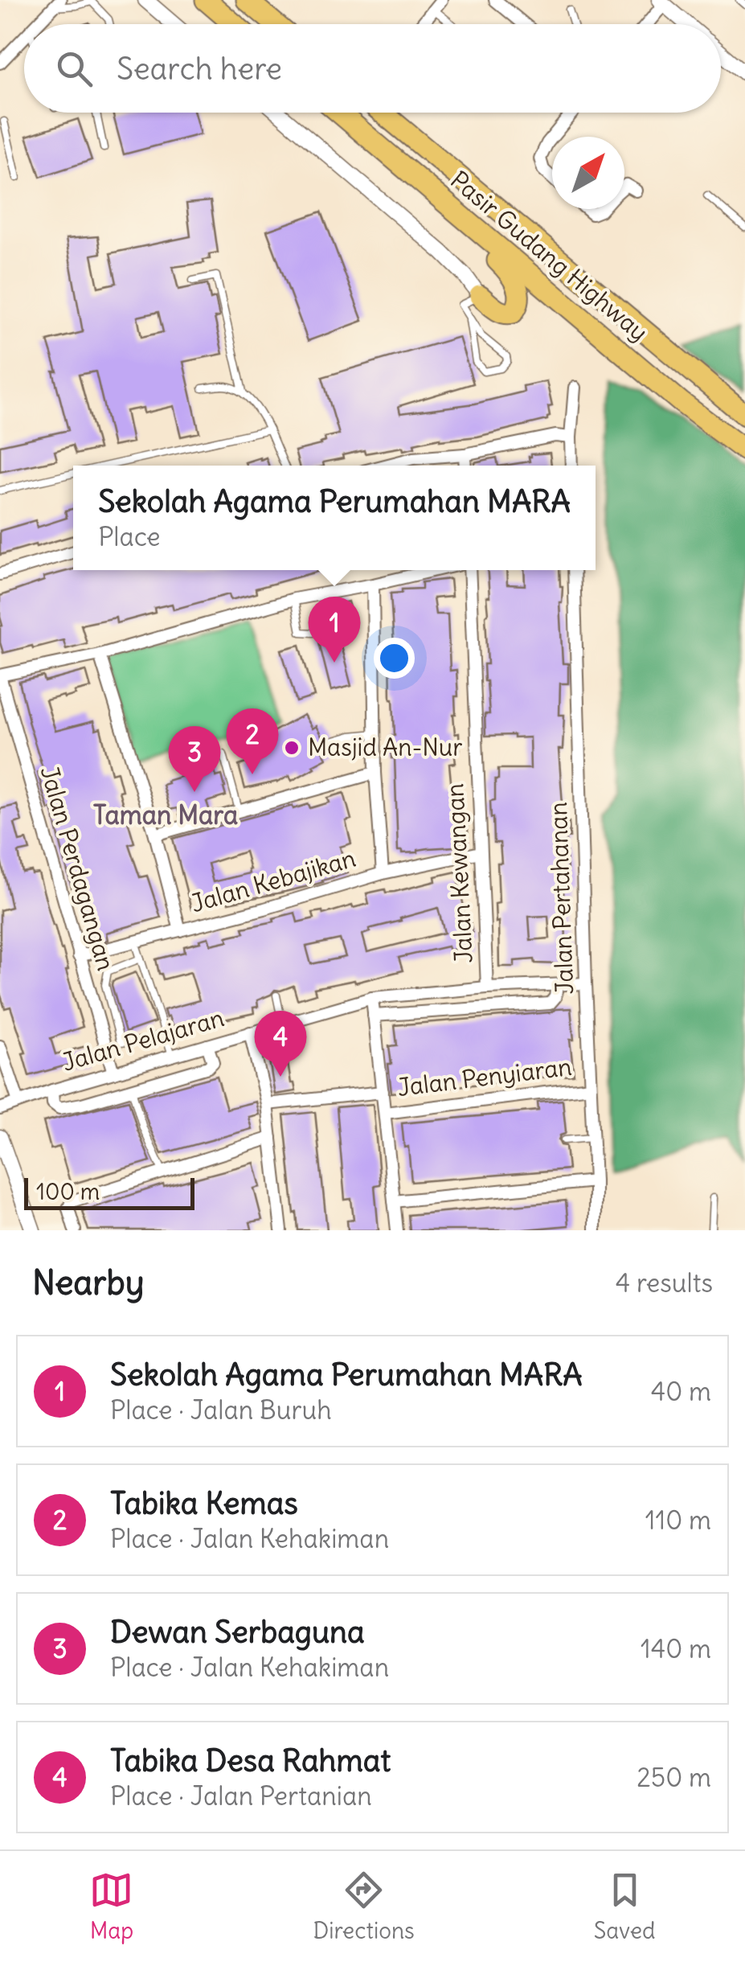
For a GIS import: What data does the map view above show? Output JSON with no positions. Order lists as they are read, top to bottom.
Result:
{
  "streets": {
    "highway": ["Pasir Gudang Highway"],
    "street": [
      "Jalan Perdagangan",
      "Jalan Kewangan",
      "Jalan Kebajikan",
      "Jalan Pertahanan",
      "Jalan Pelajaran",
      "Jalan Penyiaran"
    ]
  },
  "crossings": [
    ["Jalan Perdagangan", "Jalan Kebajikan"],
    ["Jalan Perdagangan", "Jalan Pelajaran"],
    ["Jalan Kewangan", "Jalan Kebajikan"],
    ["Jalan Kewangan", "Jalan Pelajaran"],
    ["Jalan Pertahanan", "Jalan Pelajaran"],
    ["Jalan Pertahanan", "Jalan Penyiaran"]
  ],
  "districts": ["Taman Mara"],
  "places": ["Masjid An-Nur"],
  "scale_bar": "100 m",
  "north": "top right",
  "page": {
    "search": "Search here",
    "popup": ["Sekolah Agama Perumahan MARA", "Place"],
    "pins": [
      "1",
      "2",
      "3",
      "4"
    ],
    "scale": "100 m",
    "heading": ["Nearby", "4 results"],
    "list": [
      {
        "mark": "1",
        "name": "Sekolah Agama Perumahan MARA",
        "note": "Place · Jalan Buruh",
        "value": "40 m"
      },
      {
        "mark": "2",
        "name": "Tabika Kemas",
        "note": "Place · Jalan Kehakiman",
        "value": "110 m"
      },
      {
        "mark": "3",
        "name": "Dewan Serbaguna",
        "note": "Place · Jalan Kehakiman",
        "value": "140 m"
      },
      {
        "mark": "4",
        "name": "Tabika Desa Rahmat",
        "note": "Place · Jalan Pertanian",
        "value": "250 m"
      }
    ],
    "nav": ["Map", "Directions", "Saved"]
  }
}
